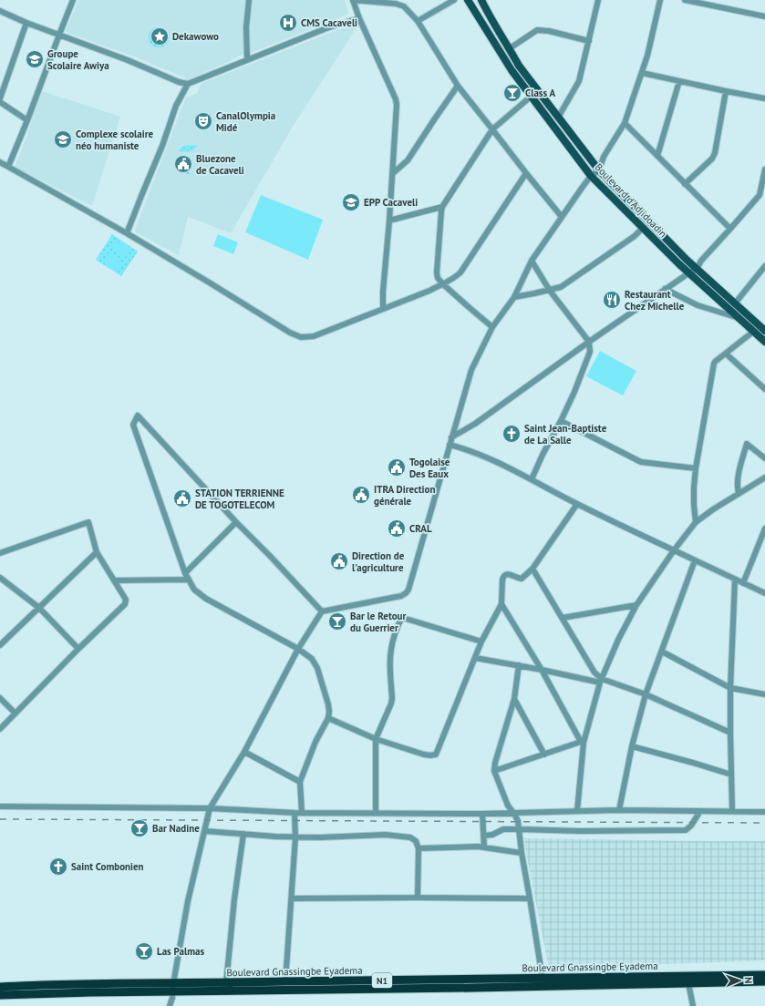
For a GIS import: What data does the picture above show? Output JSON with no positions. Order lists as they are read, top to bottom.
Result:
{
  "streets": {
    "highway": ["Boulevard Gnassingbe Eyadema", "N1"],
    "main road": ["Boulevard d'Adjidoadin"]
  },
  "places": {
    "hospital": ["CMS Cacaveli"],
    "place": ["Dekawowo"],
    "school or university": ["Groupe Scolaire Awiya", "Complexe scolaire néo humaniste", "EPP Cacaveli"],
    "bar": [
      "Class A",
      "Bar le Retour du Guerrier",
      "Bar Nadine",
      "Las Palmas"
    ],
    "theatre": ["CanalOlympia Midé"],
    "public building": [
      "Bluezone de Cacaveli",
      "Togolaise Des Eaux",
      "ITRA Direction générale",
      "STATION TERRIENNE DE TOGOTELECOM",
      "CRAL",
      "Direction de l'agriculture"
    ],
    "restaurant": ["Restaurant Chez Michelle"],
    "church": ["Saint Jean-Baptiste de La Salle", "Saint Combonien"]
  },
  "north": "right"
}
